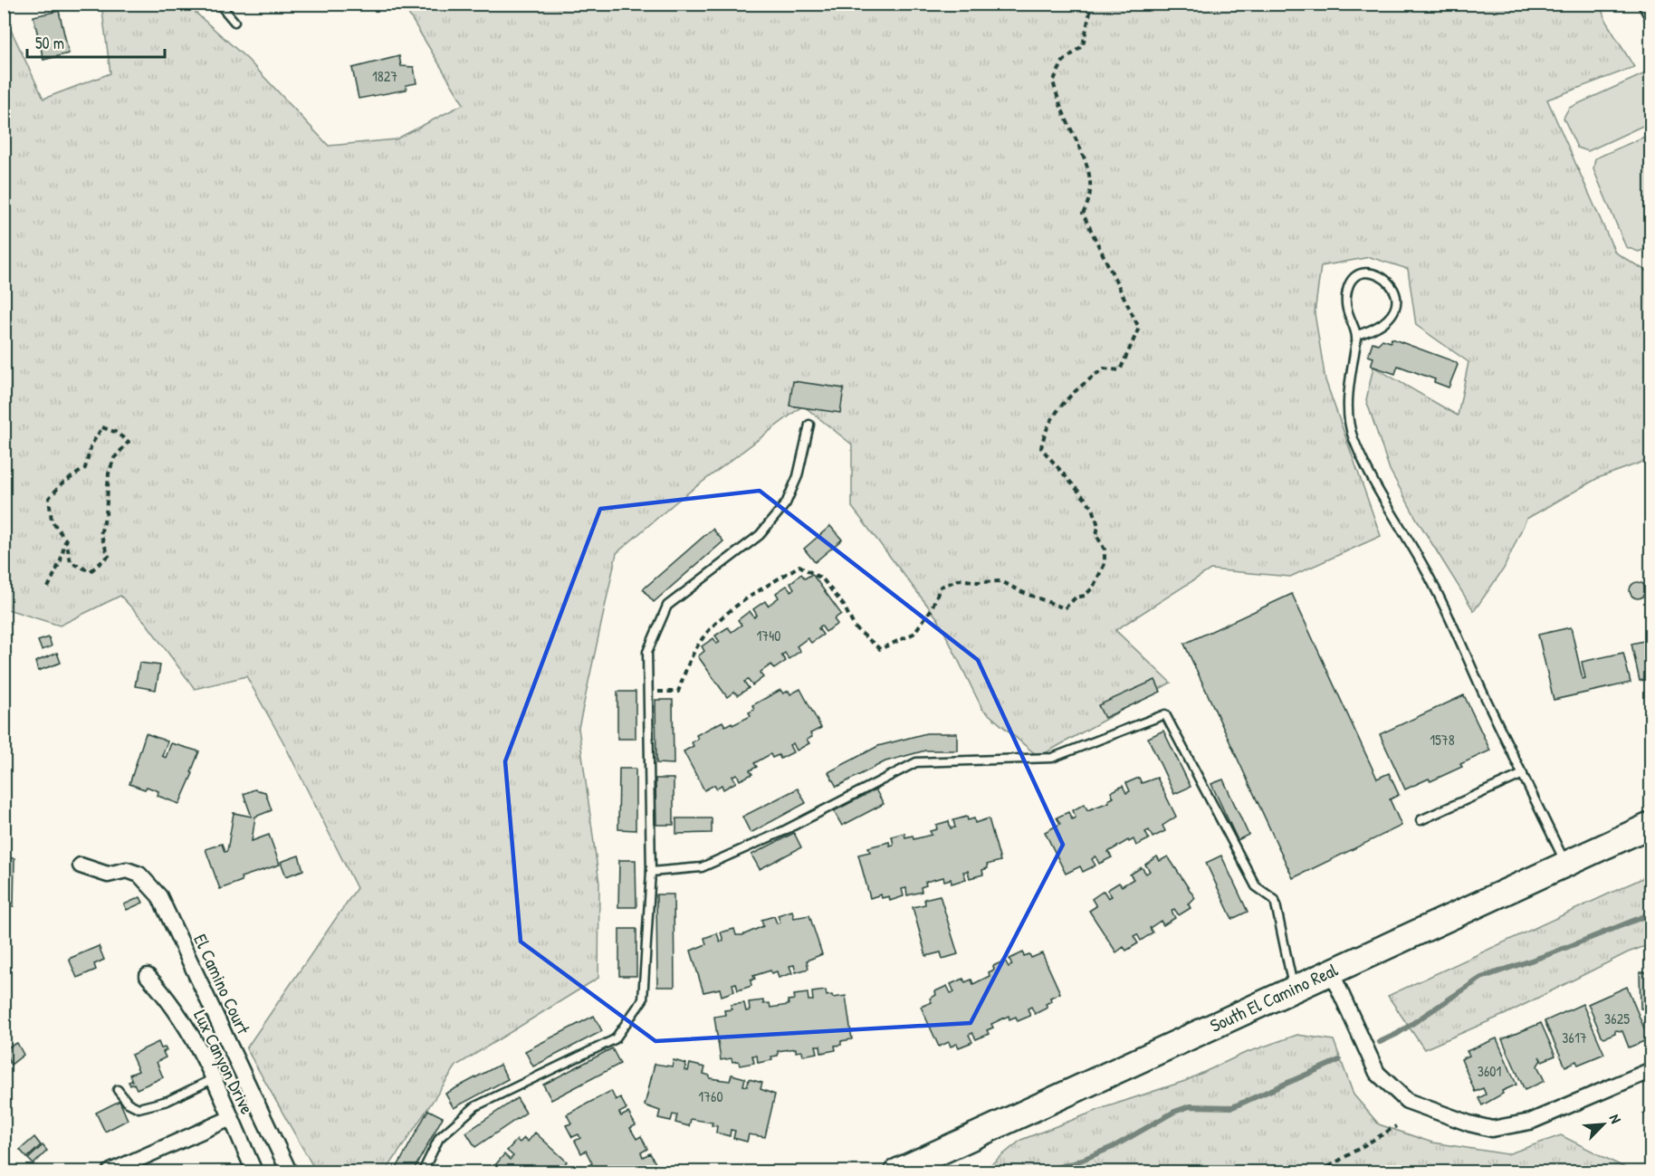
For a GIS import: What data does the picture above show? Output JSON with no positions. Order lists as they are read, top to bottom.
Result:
{
  "streets": {
    "main road": ["South El Camino Real"],
    "street": ["El Camino Court", "Lux Canyon Drive"]
  },
  "house_numbers": [
    "1827",
    "1740",
    "1578",
    "3625",
    "3617",
    "3601",
    "1760"
  ],
  "scale_bar": "50 m",
  "north": "top right"
}
